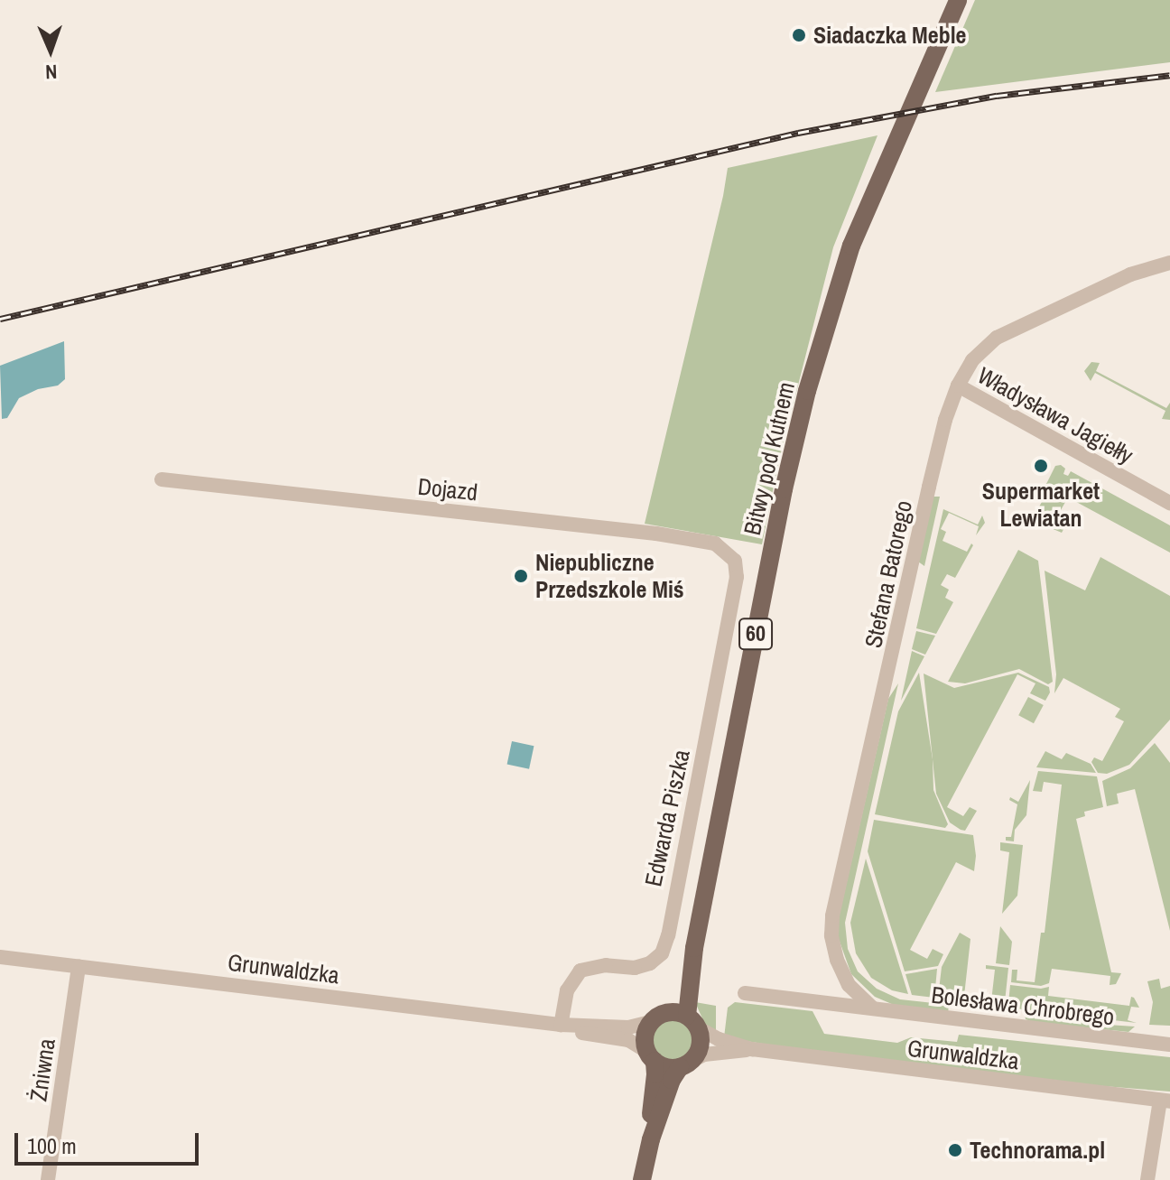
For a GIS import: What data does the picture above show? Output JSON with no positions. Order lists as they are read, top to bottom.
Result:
{
  "streets": {
    "main road": ["Bitwy pod Kutnem", "60"],
    "street": [
      "Władysława Jagiełły",
      "Dojazd",
      "Stefana Batorego",
      "Edwarda Piszka",
      "Grunwaldzka",
      "Bolesława Chrobrego",
      "Żniwna"
    ]
  },
  "crossings": [
    ["Władysława Jagiełły", "Stefana Batorego"],
    ["Bitwy pod Kutnem", "60"],
    ["Bitwy pod Kutnem", "Grunwaldzka"],
    ["Dojazd", "Edwarda Piszka"],
    ["Stefana Batorego", "Bolesława Chrobrego"],
    ["60", "Grunwaldzka"],
    ["Edwarda Piszka", "Grunwaldzka"],
    ["Grunwaldzka", "Żniwna"]
  ],
  "places": [
    "Siadaczka Meble",
    "Supermarket Lewiatan",
    "Niepubliczne Przedszkole Miś",
    "Technorama.pl"
  ],
  "scale_bar": "100 m",
  "north": "bottom"
}
